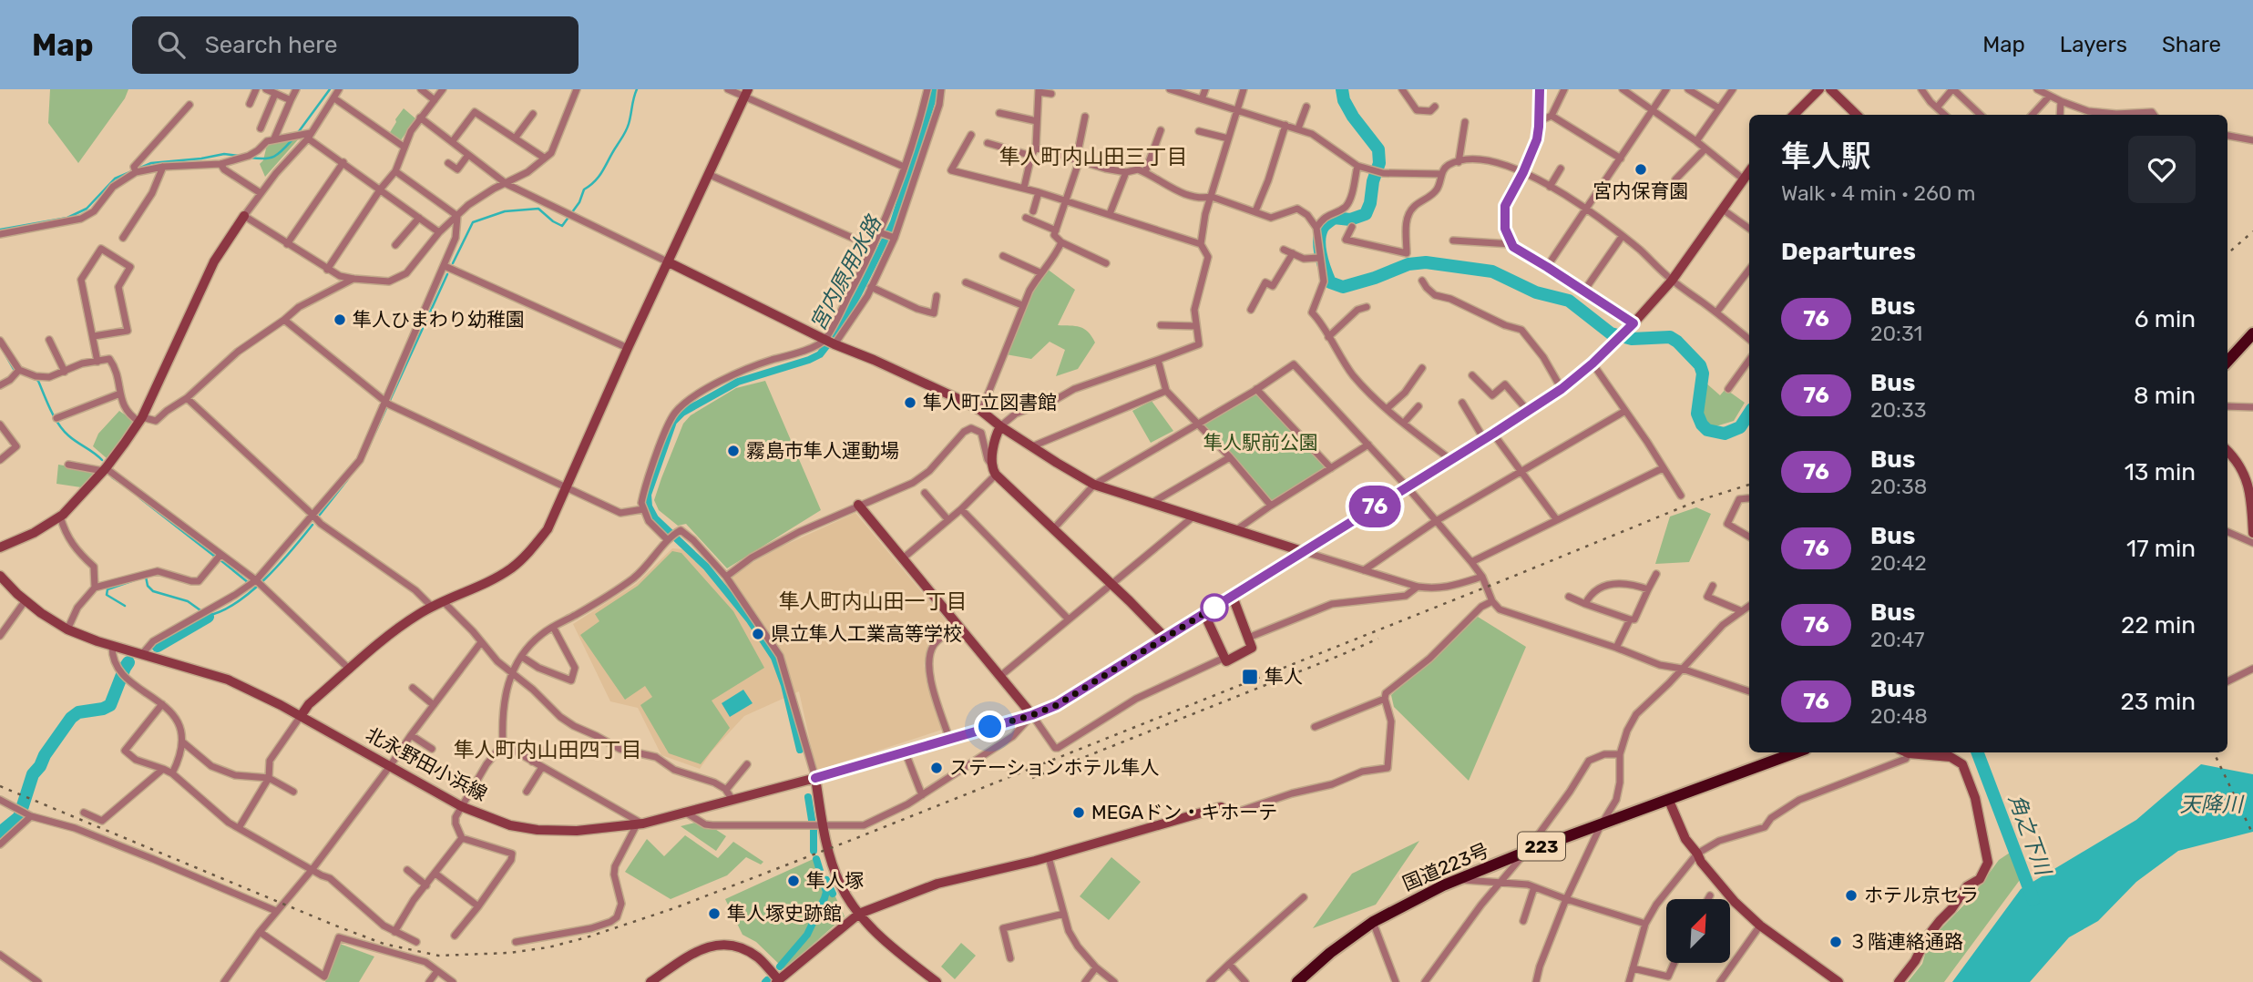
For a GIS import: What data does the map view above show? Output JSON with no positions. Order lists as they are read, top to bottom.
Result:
{
  "streets": {
    "highway": ["223", "国道223号"],
    "street": ["北永野田小浜線"]
  },
  "districts": ["隼人町内山田三丁目", "隼人町内山田一丁目", "隼人町内山田四丁目"],
  "water": ["宮内原用水路", "天降川", "角之下川"],
  "parks": ["隼人駅前公園"],
  "places": {
    "other": [
      "宮内保育園",
      "隼人ひまわり幼稚園",
      "隼人町立図書館",
      "霧島市隼人運動場",
      "県立隼人工業高等学校",
      "ステーションホテル隼人",
      "MEGAドン・キホーテ",
      "隼人塚",
      "ホテル京セラ",
      "隼人塚史跡館",
      "３階連絡通路"
    ],
    "transit": ["隼人"]
  },
  "lines": ["bus line 76"],
  "north": "top right",
  "page": {
    "header": "Map",
    "search": "Search here",
    "nav": ["Map", "Layers", "Share"],
    "on_map": "76",
    "heading": [
      ["隼人駅", "Walk · 4 min · 260 m"],
      "Departures"
    ],
    "list": [
      {
        "mark": "76",
        "name": "Bus",
        "note": "20:31",
        "value": "6 min"
      },
      {
        "mark": "76",
        "name": "Bus",
        "note": "20:33",
        "value": "8 min"
      },
      {
        "mark": "76",
        "name": "Bus",
        "note": "20:38",
        "value": "13 min"
      },
      {
        "mark": "76",
        "name": "Bus",
        "note": "20:42",
        "value": "17 min"
      },
      {
        "mark": "76",
        "name": "Bus",
        "note": "20:47",
        "value": "22 min"
      },
      {
        "mark": "76",
        "name": "Bus",
        "note": "20:48",
        "value": "23 min"
      }
    ]
  }
}
